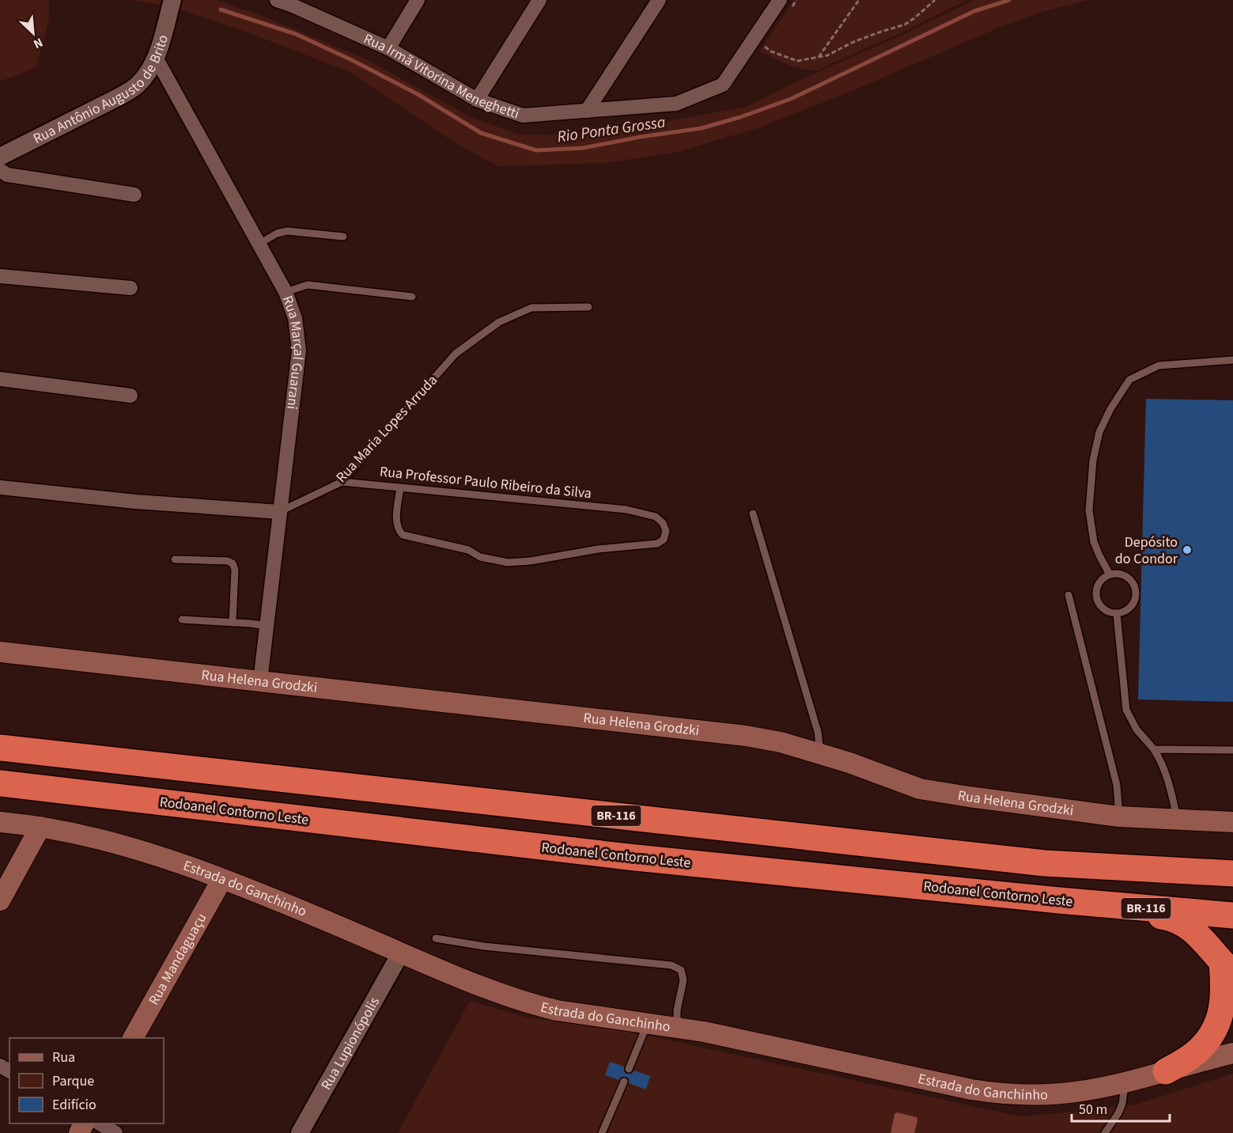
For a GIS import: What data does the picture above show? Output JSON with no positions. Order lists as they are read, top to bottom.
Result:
{
  "streets": {
    "highway": ["Rodoanel Contorno Leste", "BR-116"],
    "main road": ["Rua Helena Grodzki", "Estrada do Ganchinho", "Rua Mandaguaçu"],
    "street": [
      "Rua Irmã Vitorina Meneghetti",
      "Rua Antônio Augusto de Brito",
      "Rua Marçal Guarani",
      "Rua Maria Lopes Arruda",
      "Rua Lupionópolis"
    ],
    "lane": ["Rua Professor Paulo Ribeiro da Silva"]
  },
  "crossings": [
    ["Rua Antônio Augusto de Brito", "Rua Marçal Guarani"],
    ["Rua Marçal Guarani", "Rua Maria Lopes Arruda"],
    ["Rua Marçal Guarani", "Rua Helena Grodzki"],
    ["Rua Maria Lopes Arruda", "Rua Professor Paulo Ribeiro da Silva"],
    ["Estrada do Ganchinho", "Rua Mandaguaçu"],
    ["Estrada do Ganchinho", "Rua Lupionópolis"]
  ],
  "water": ["Rio Ponta Grossa"],
  "places": ["Depósito do Condor"],
  "legend": ["Rua", "Parque", "Edifício"],
  "scale_bar": "50 m",
  "north": "bottom right"
}
